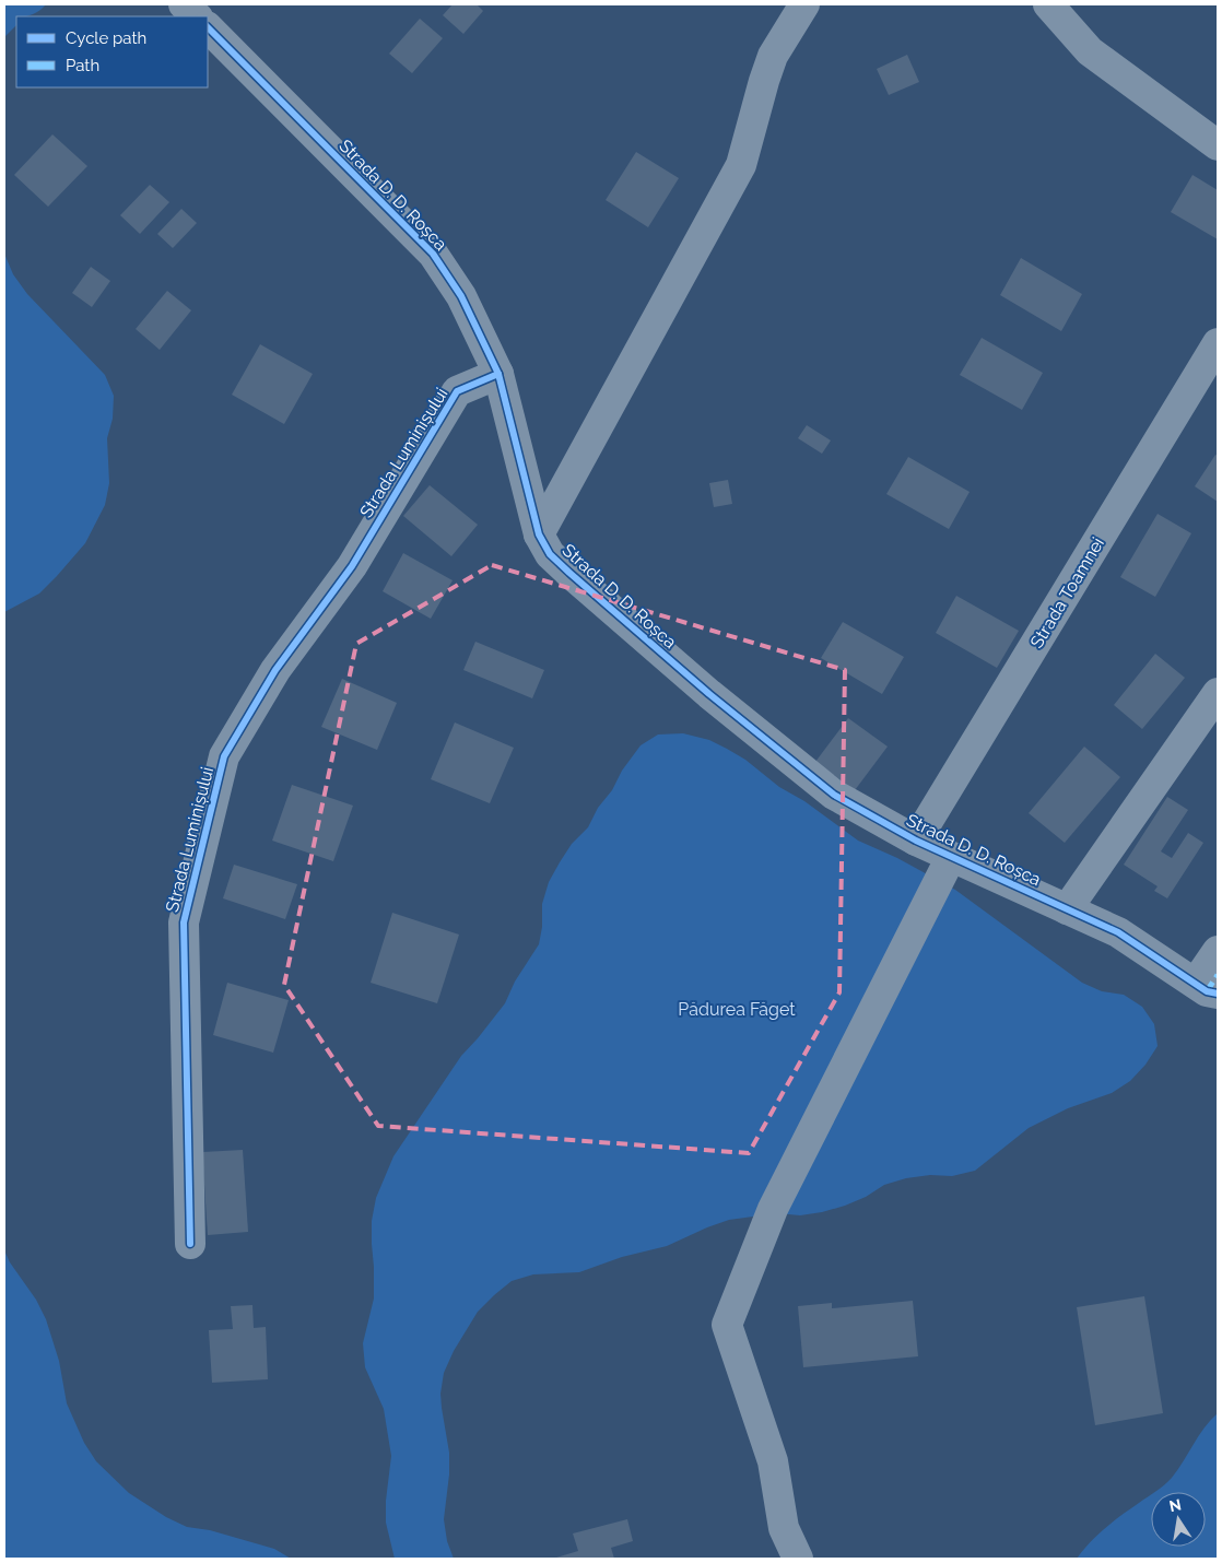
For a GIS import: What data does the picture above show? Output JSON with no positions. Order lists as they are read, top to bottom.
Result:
{
  "streets": {
    "street": ["Strada D. D. Roșca", "Strada Luminișului", "Strada Toamnei"]
  },
  "crossings": [
    ["Strada D. D. Roșca", "Strada Luminișului"],
    ["Strada D. D. Roșca", "Strada Toamnei"]
  ],
  "parks": ["Pădurea Făget"],
  "legend": ["Cycle path", "Path"],
  "north": "top"
}
